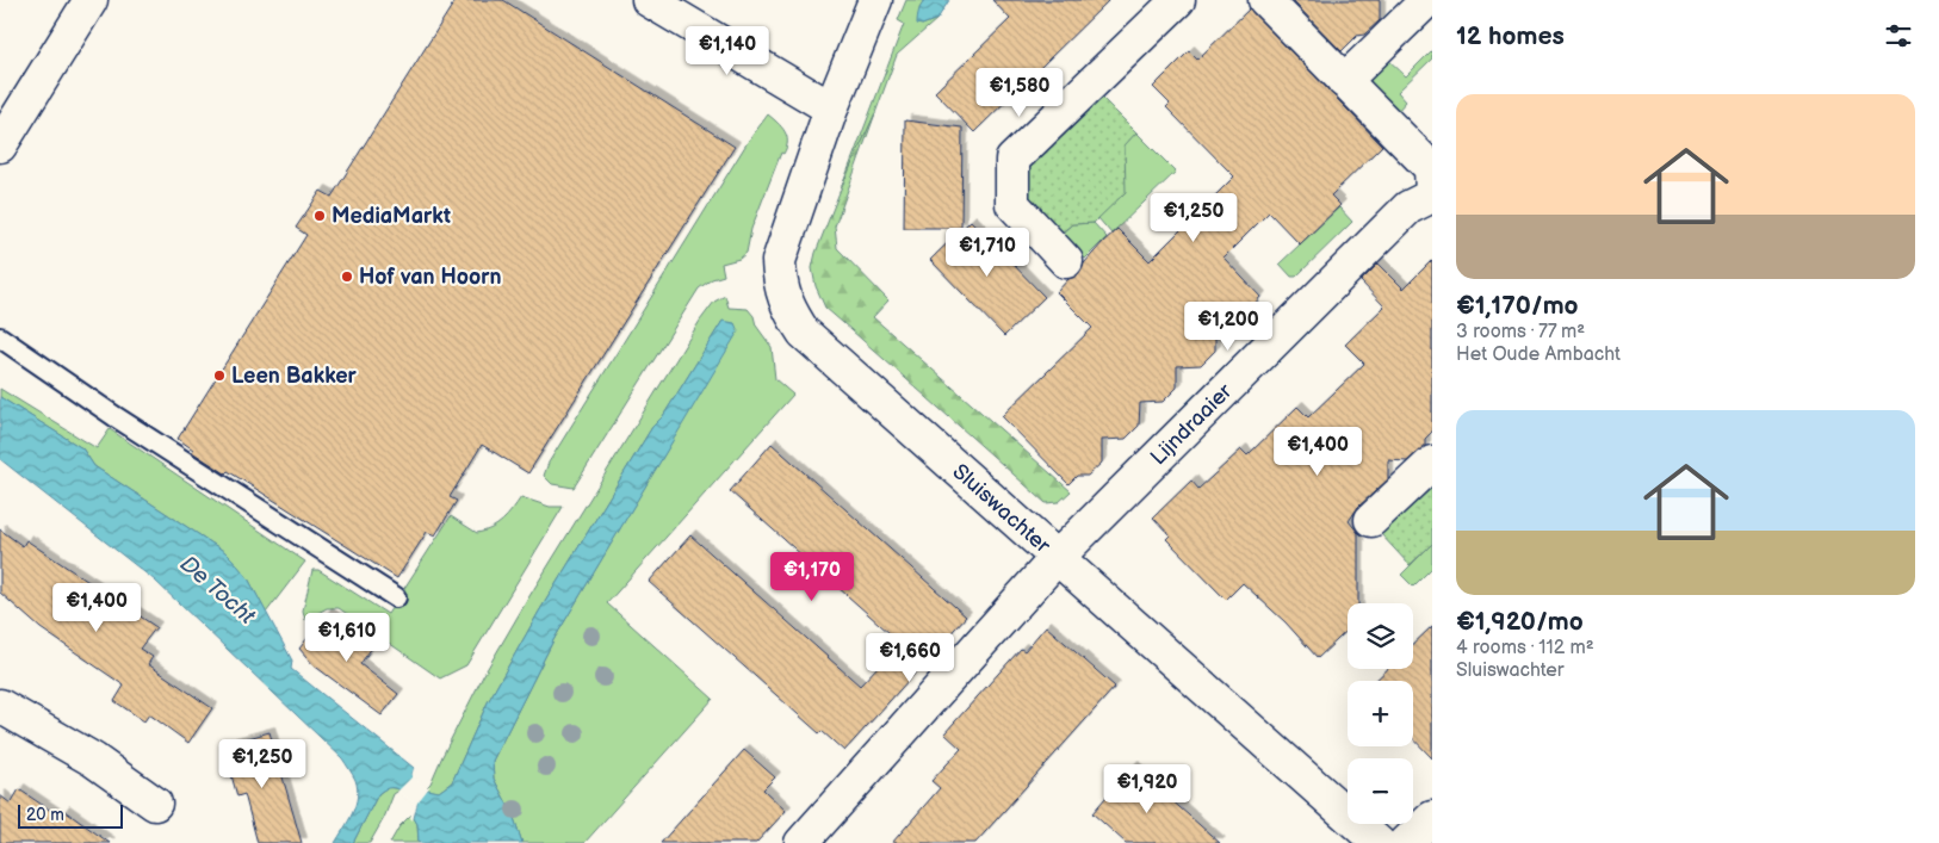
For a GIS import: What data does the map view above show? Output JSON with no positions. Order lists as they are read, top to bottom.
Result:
{
  "streets": {
    "street": ["Lijndraaier", "Sluiswachter"]
  },
  "crossings": [
    ["Lijndraaier", "Sluiswachter"]
  ],
  "water": ["De Tocht"],
  "places": ["MediaMarkt", "Hof van Hoorn", "Leen Bakker"],
  "scale_bar": "20 m",
  "page": {
    "heading": "12 homes",
    "price": [
      "€1,140",
      "€1,580",
      "€1,250",
      "€1,710",
      "€1,200",
      "€1,400",
      "€1,170",
      "€1,400",
      "€1,610",
      "€1,660",
      "€1,250",
      "€1,920"
    ],
    "list": [
      {
        "name": "€1,170/mo",
        "note": "3 rooms · 77 m² · Het Oude Ambacht"
      },
      {
        "name": "€1,920/mo",
        "note": "4 rooms · 112 m² · Sluiswachter"
      }
    ],
    "map_buttons": ["+", "−"],
    "scale": "20 m"
  }
}
